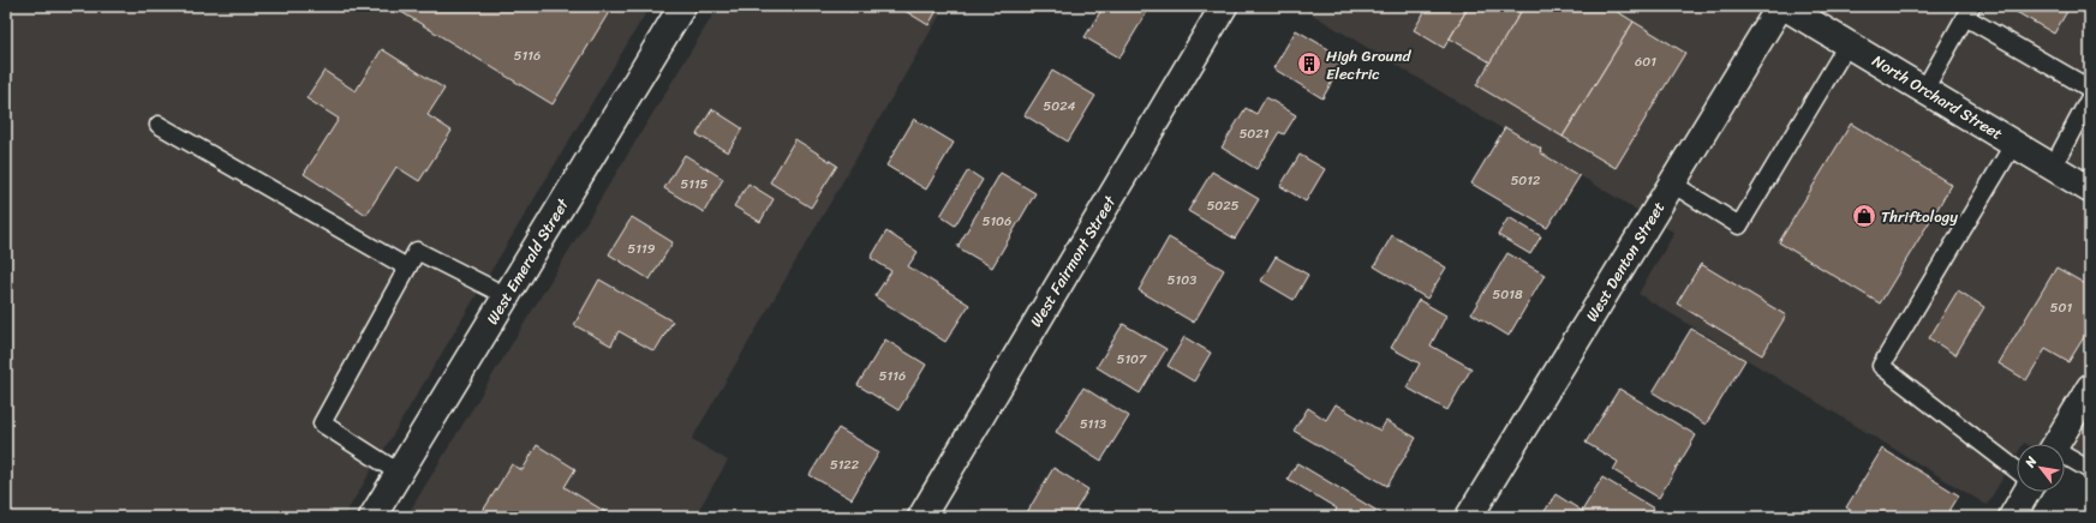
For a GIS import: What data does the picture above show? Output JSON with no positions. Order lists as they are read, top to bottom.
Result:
{
  "streets": {
    "street": [
      "North Orchard Street",
      "West Emerald Street",
      "West Fairmont Street",
      "West Denton Street"
    ]
  },
  "places": {
    "building": ["High Ground Electric"],
    "shop": ["Thriftology"]
  },
  "house_numbers": [
    "5116",
    "601",
    "5024",
    "5021",
    "5012",
    "5115",
    "5025",
    "5106",
    "5119",
    "5103",
    "5018",
    "501",
    "5107",
    "5116",
    "5113",
    "5122"
  ],
  "north": "top left"
}
